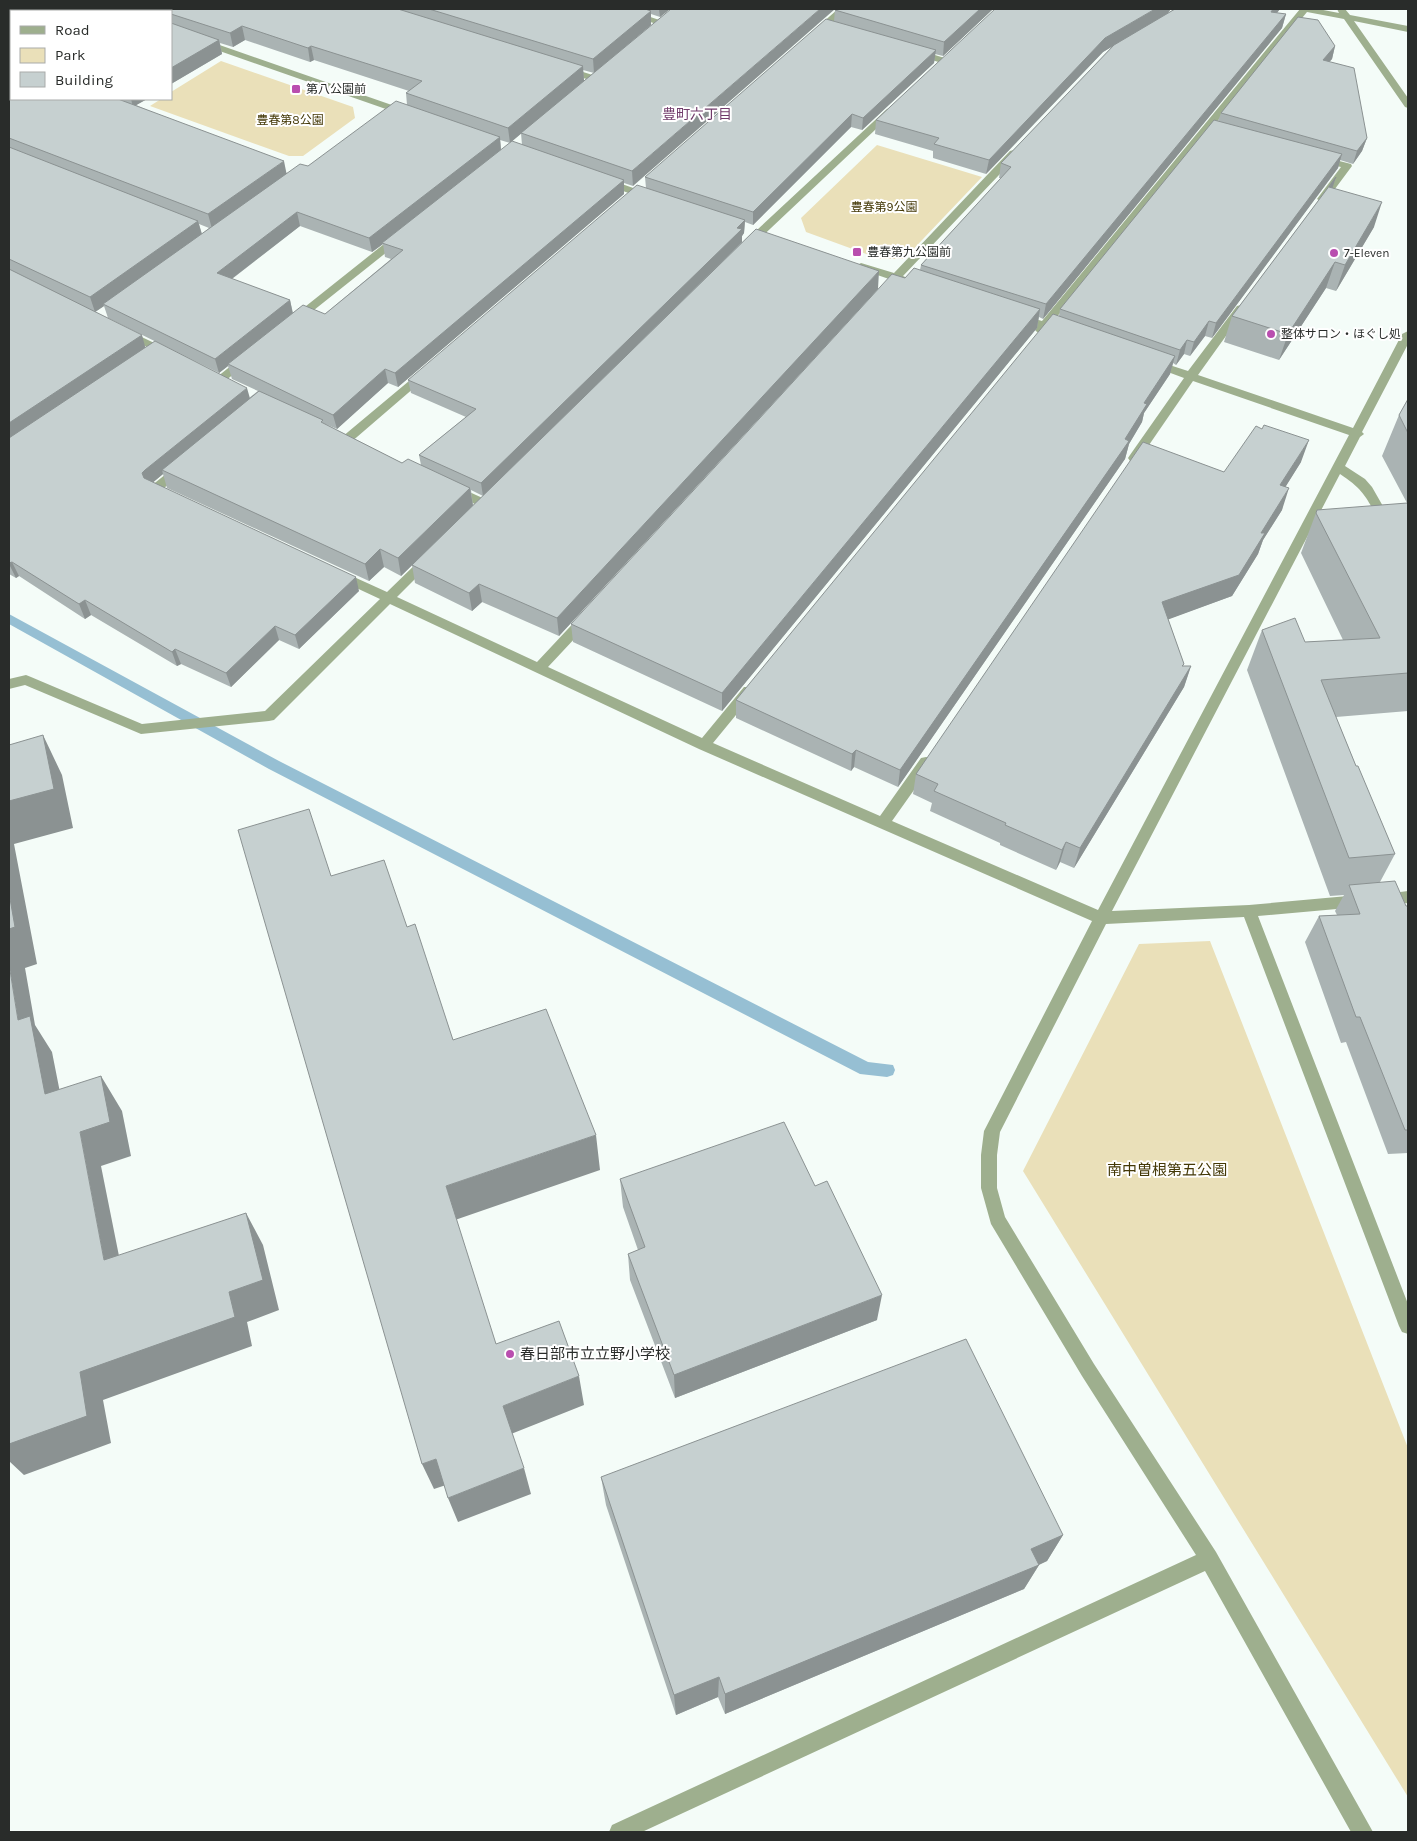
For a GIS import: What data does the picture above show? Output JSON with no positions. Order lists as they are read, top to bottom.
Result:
{
  "districts": ["豊町六丁目"],
  "parks": ["豊春第8公園", "豊春第9公園", "南中曽根第五公園"],
  "places": {
    "transit": ["第八公園前", "豊春第九公園前"],
    "other": ["7-Eleven", "整体サロン・ほぐし処", "春日部市立立野小学校"]
  },
  "legend": ["Road", "Park", "Building"]
}
